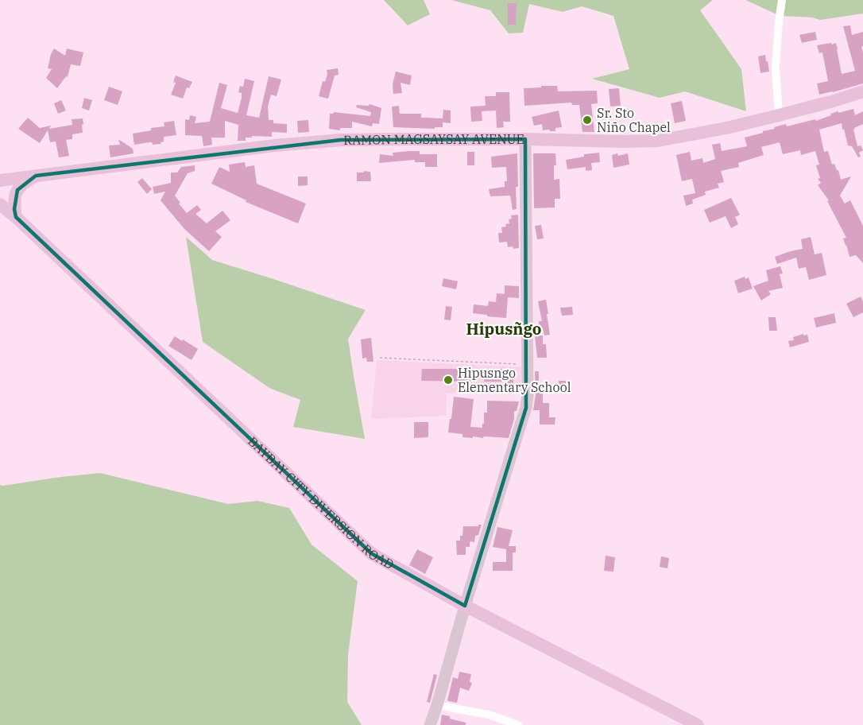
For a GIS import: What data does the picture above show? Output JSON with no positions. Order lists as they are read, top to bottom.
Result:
{
  "streets": {
    "main road": ["RAMON MAGSAYSAY AVENUE", "BAYBAY CITY DIVERSION ROAD"]
  },
  "districts": ["Hipusñgo"],
  "places": ["Sr. Sto Niño Chapel", "Hipusngo Elementary School"]
}
